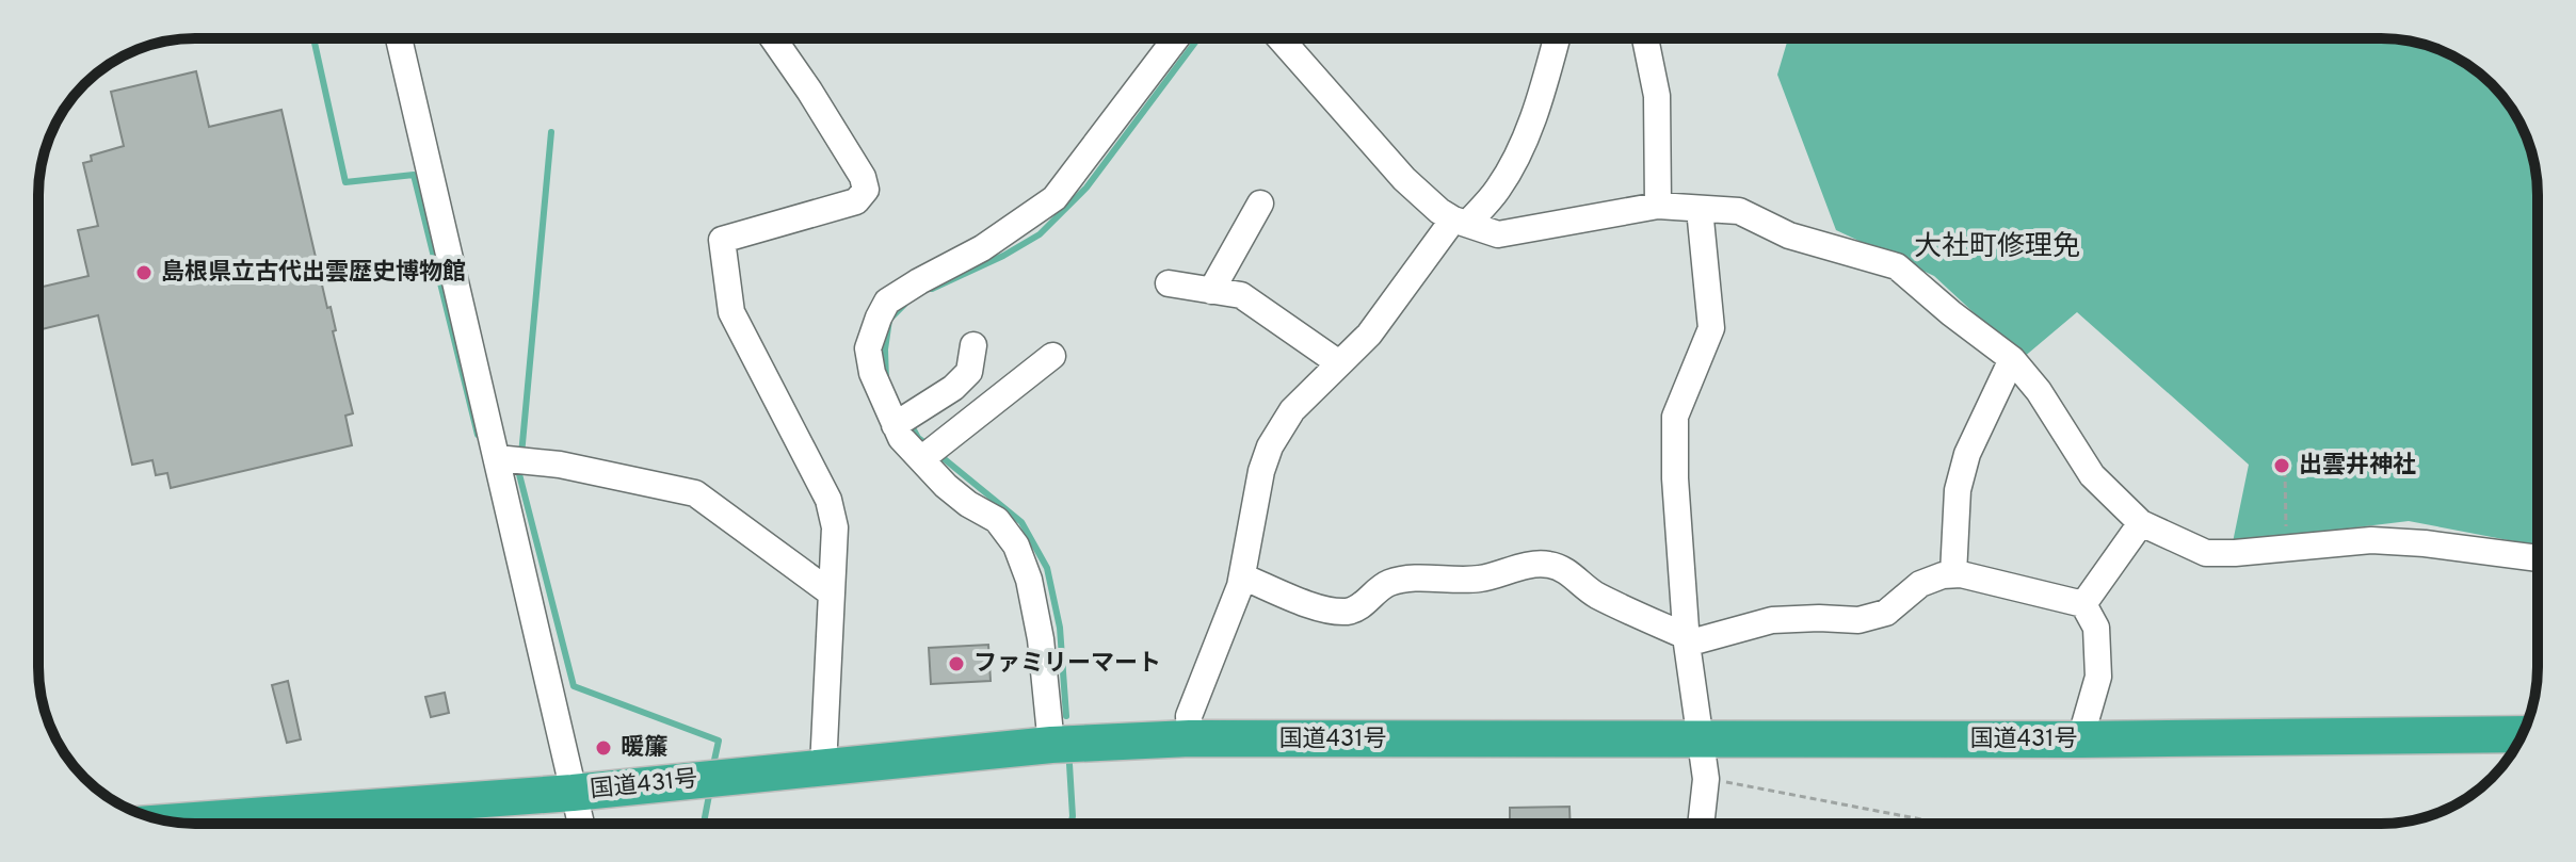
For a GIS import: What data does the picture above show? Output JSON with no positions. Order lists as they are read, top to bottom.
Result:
{
  "streets": {
    "highway": ["国道431号"]
  },
  "districts": ["大社町修理免"],
  "places": [
    "島根県立古代出雲歴史博物館",
    "出雲井神社",
    "ファミリーマート",
    "暖簾"
  ]
}
